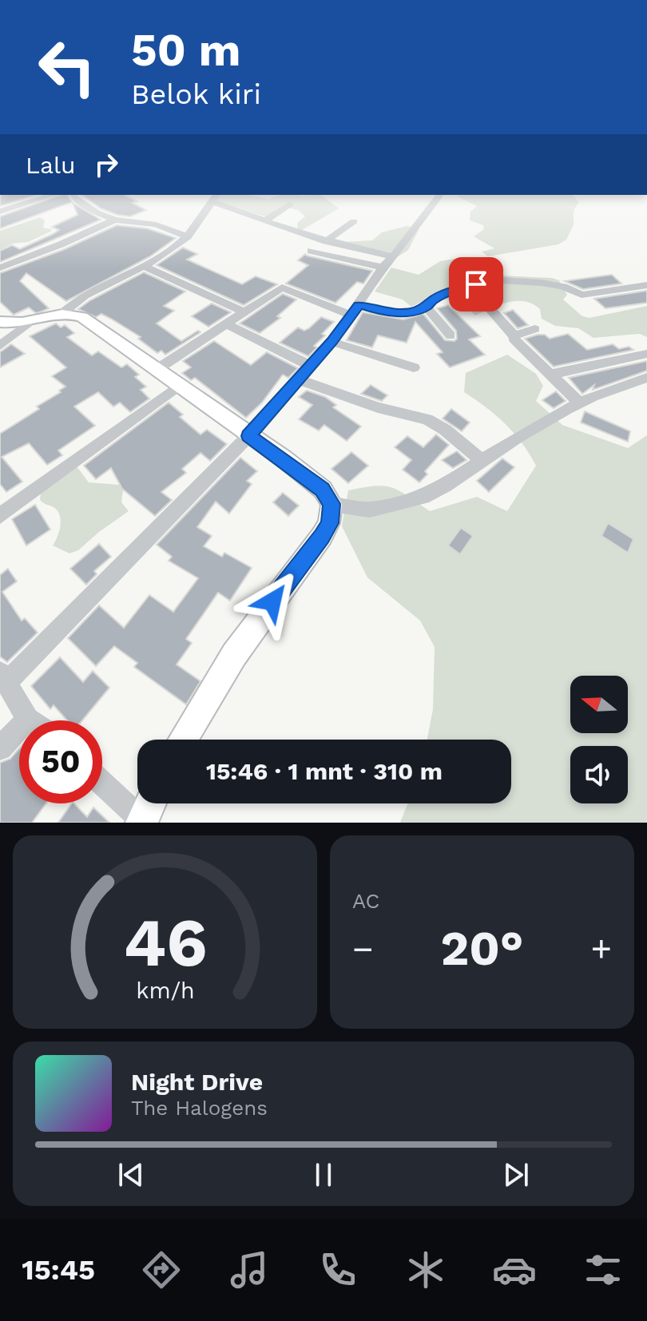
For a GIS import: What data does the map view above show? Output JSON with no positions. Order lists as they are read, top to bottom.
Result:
{
  "north": "left",
  "page": {
    "turn": ["50 m", "Belok kiri"],
    "then": "Lalu",
    "limit": "50",
    "trip": "15:46 · 1 mnt · 310 m",
    "tile": "AC",
    "heat": ["−", "20°", "+"],
    "song": ["Night Drive", "The Halogens"],
    "tabs": "15:45",
    "gauge": ["46", "km/h"]
  }
}
